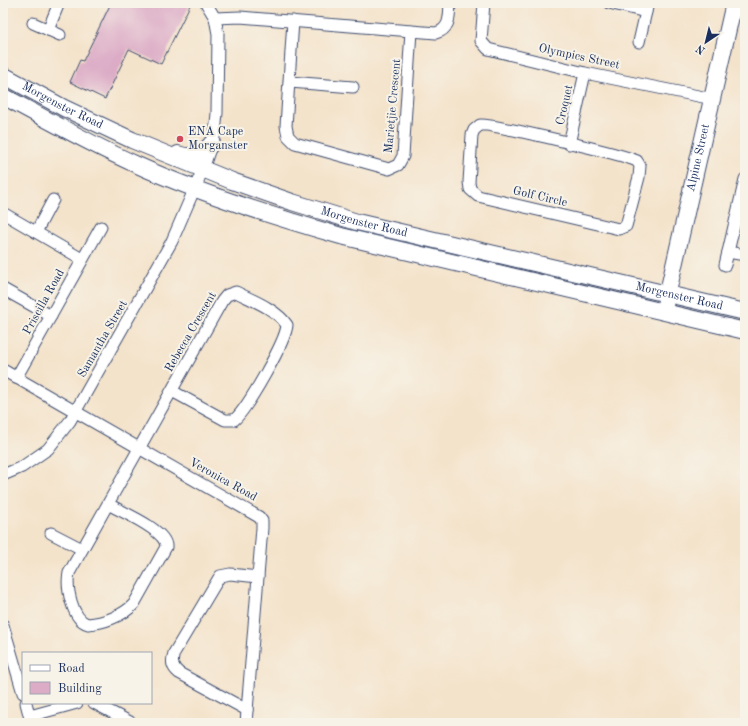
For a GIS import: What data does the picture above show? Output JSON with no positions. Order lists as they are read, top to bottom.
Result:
{
  "streets": {
    "main road": ["Morgenster Road", "Alpine Street"],
    "street": [
      "Olympics Street",
      "Croquet",
      "Marietjie Crescent",
      "Golf Circle",
      "Priscilla Road",
      "Rebecca Crescent",
      "Samantha Street",
      "Veronica Road"
    ]
  },
  "crossings": [
    ["Olympics Street", "Croquet"],
    ["Olympics Street", "Alpine Street"],
    ["Croquet", "Golf Circle"],
    ["Morgenster Road", "Alpine Street"],
    ["Morgenster Road", "Samantha Street"],
    ["Priscilla Road", "Veronica Road"],
    ["Rebecca Crescent", "Veronica Road"],
    ["Samantha Street", "Veronica Road"]
  ],
  "places": ["ENA Cape Morganster"],
  "legend": ["Road", "Building"],
  "north": "bottom left"
}
